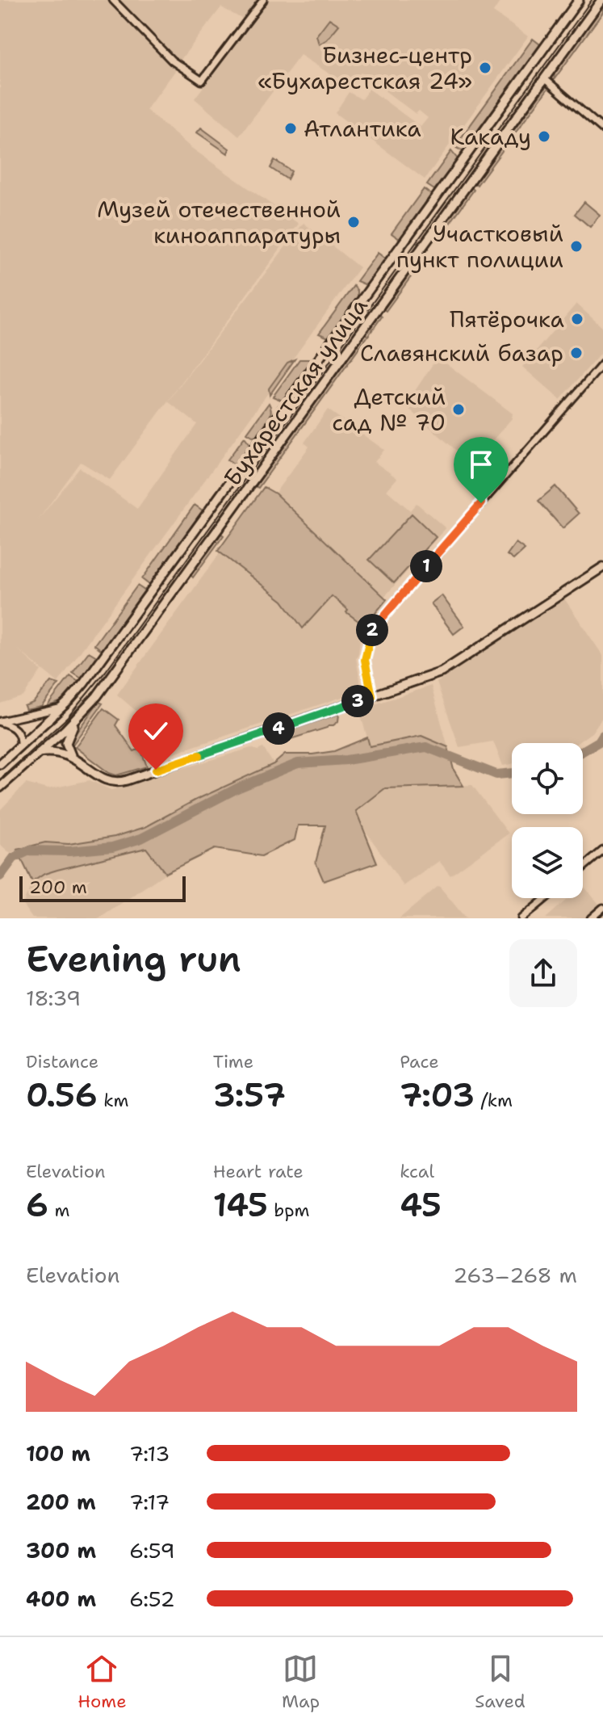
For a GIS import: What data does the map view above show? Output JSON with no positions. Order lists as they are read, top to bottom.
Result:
{
  "streets": {
    "main road": ["Бухарестская улица"]
  },
  "places": [
    "Бизнес-центр «Бухарестская 24»",
    "Атлантика",
    "Какаду",
    "Музей отечественной киноаппаратуры",
    "Участковый пункт полиции",
    "Пятёрочка",
    "Славянский базар",
    "Детский сад № 70"
  ],
  "scale_bar": "200 m",
  "page": {
    "pins": [
      "1",
      "2",
      "3",
      "4"
    ],
    "scale": "200 m",
    "heading": ["Evening run", "18:39"],
    "stats": [
      ["Distance", "0.56 km"],
      ["Time", "3:57"],
      ["Pace", "7:03 /km"],
      ["Elevation", "6 m"],
      ["Heart rate", "145 bpm"],
      ["kcal", "45"]
    ],
    "chart": ["Elevation", "263–268 m"],
    "list": [
      {
        "name": "100 m",
        "note": "7:13"
      },
      {
        "name": "200 m",
        "note": "7:17"
      },
      {
        "name": "300 m",
        "note": "6:59"
      },
      {
        "name": "400 m",
        "note": "6:52"
      }
    ],
    "tabs": ["Home", "Map", "Saved"]
  }
}
